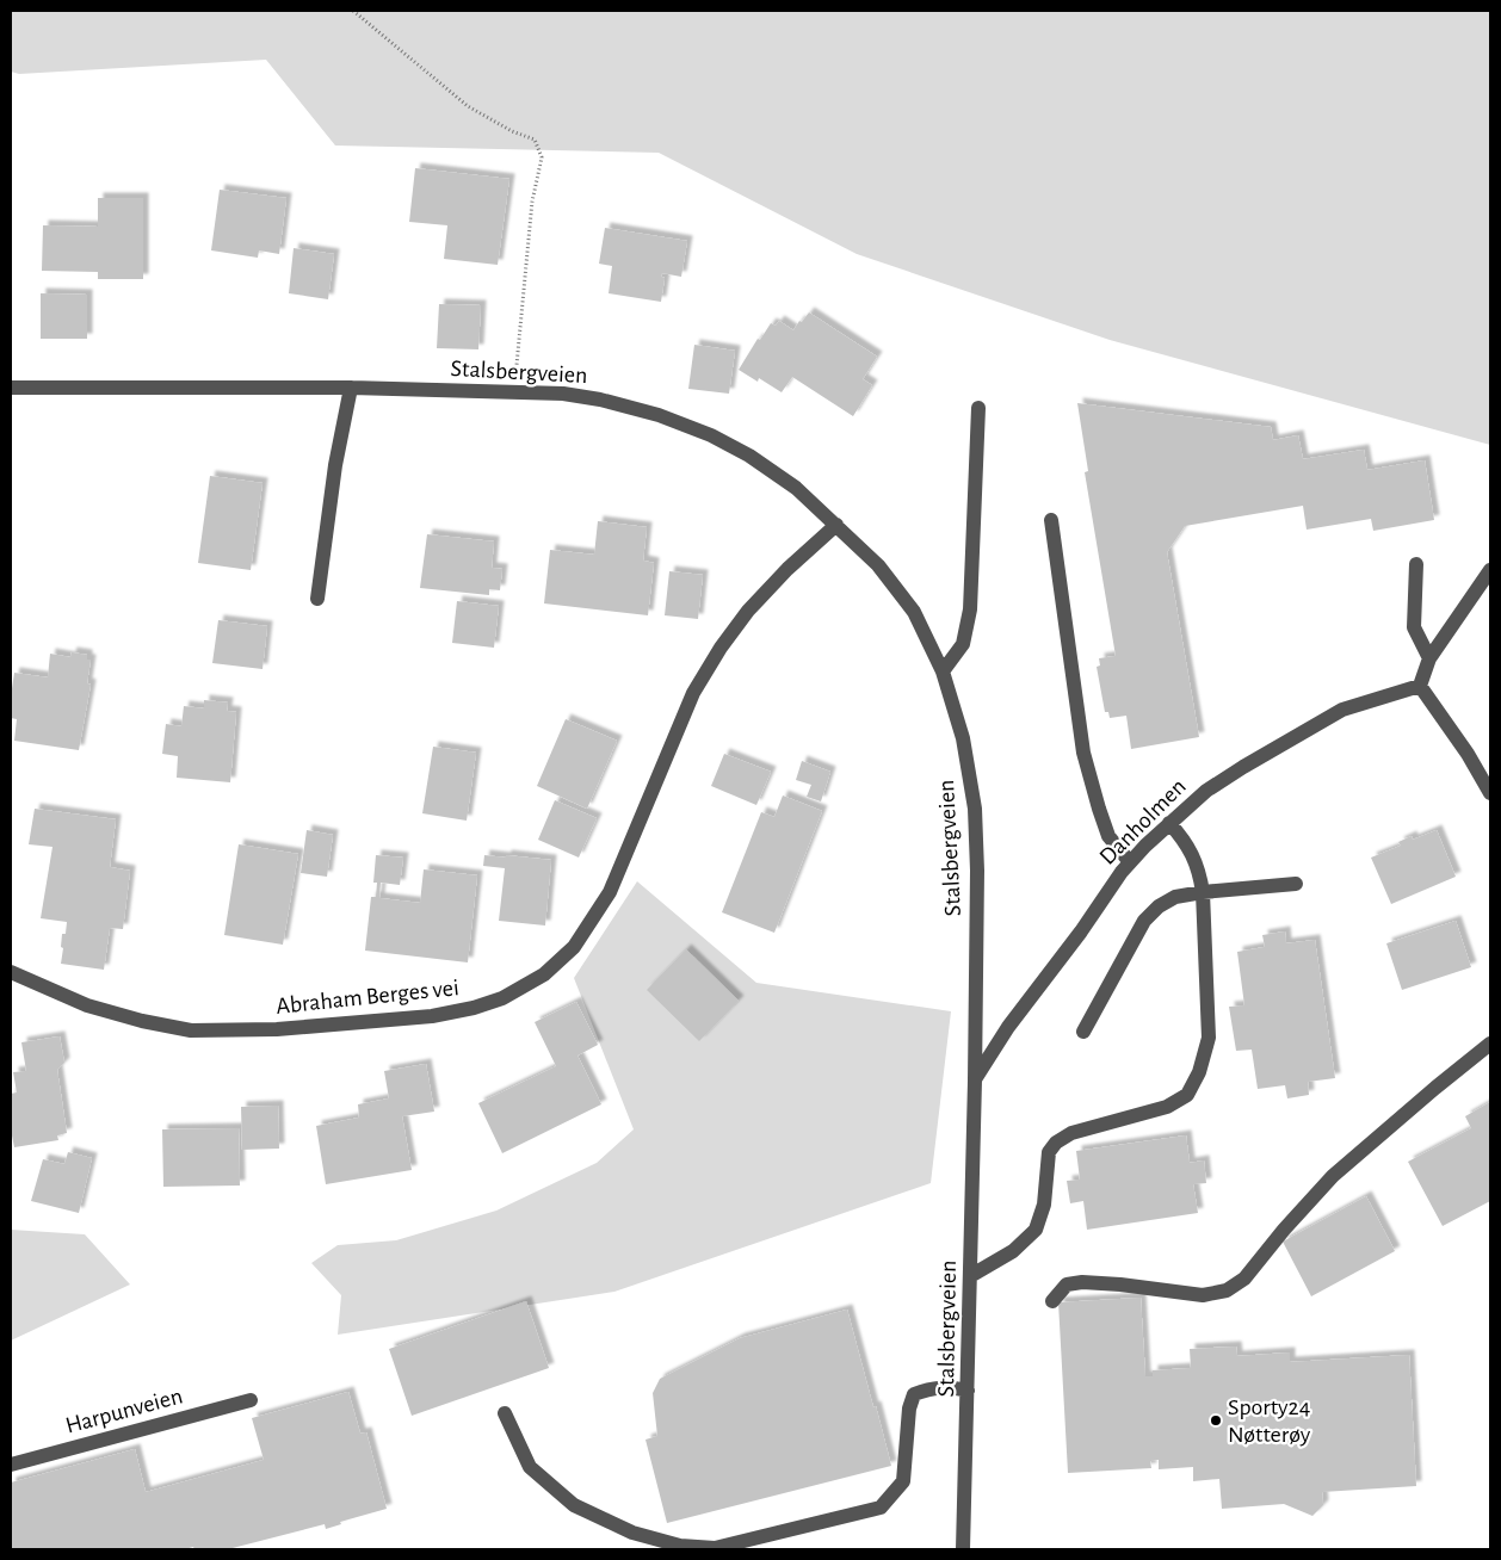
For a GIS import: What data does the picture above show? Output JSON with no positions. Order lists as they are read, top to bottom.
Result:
{
  "streets": {
    "street": [
      "Stalsbergveien",
      "Danholmen",
      "Abraham Berges vei",
      "Harpunveien"
    ]
  },
  "crossings": [
    ["Stalsbergveien", "Danholmen"],
    ["Stalsbergveien", "Abraham Berges vei"]
  ],
  "places": ["Sporty24 Nøtterøy"]
}
